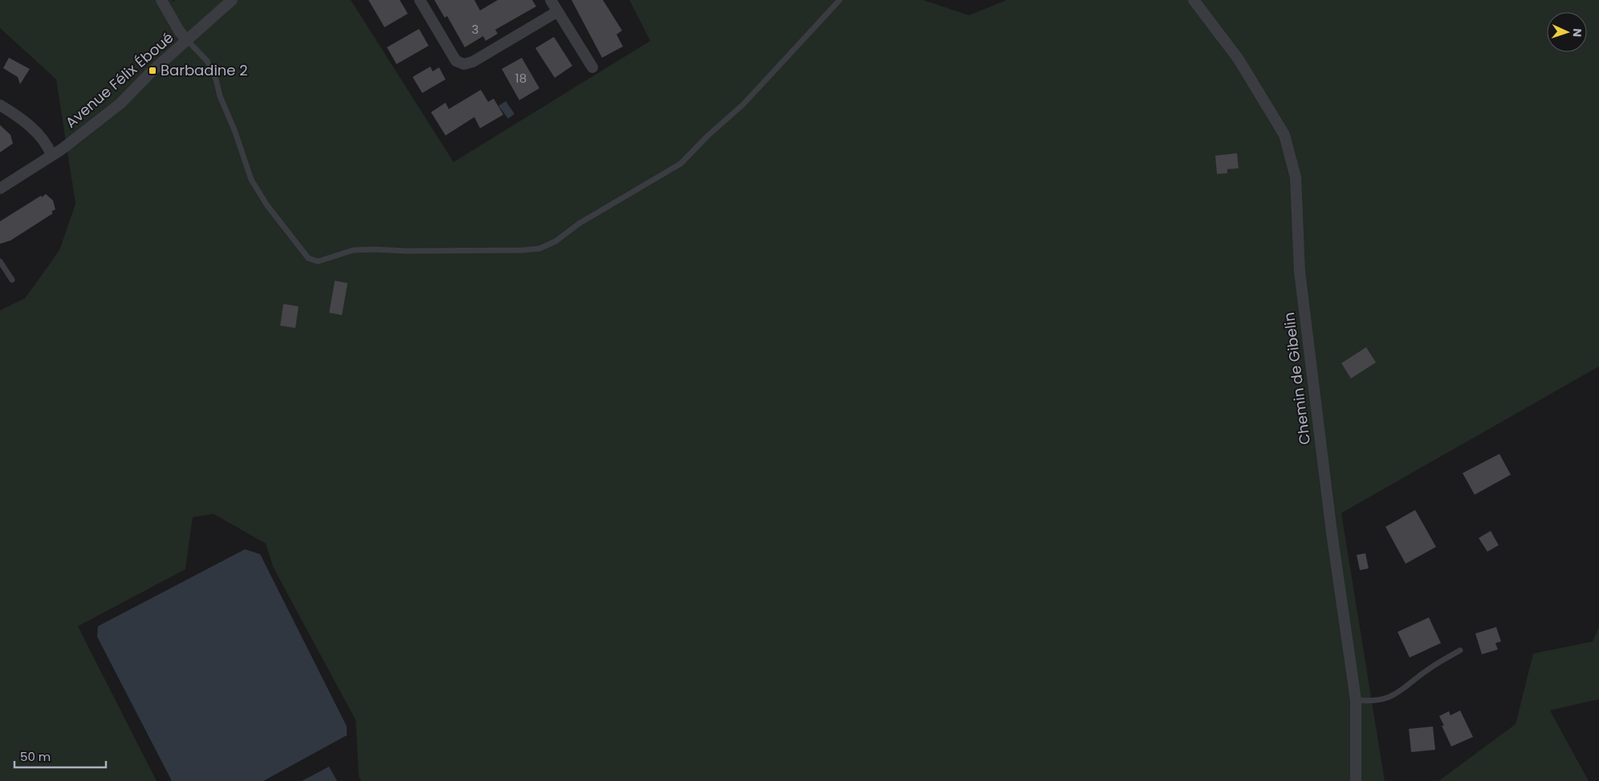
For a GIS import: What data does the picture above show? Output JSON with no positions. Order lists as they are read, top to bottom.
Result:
{
  "streets": {
    "street": ["Avenue Félix Éboué", "Chemin de Gibelin"]
  },
  "places": {
    "transit": ["Barbadine 2"]
  },
  "house_numbers": ["3", "18"],
  "scale_bar": "50 m",
  "north": "right"
}
